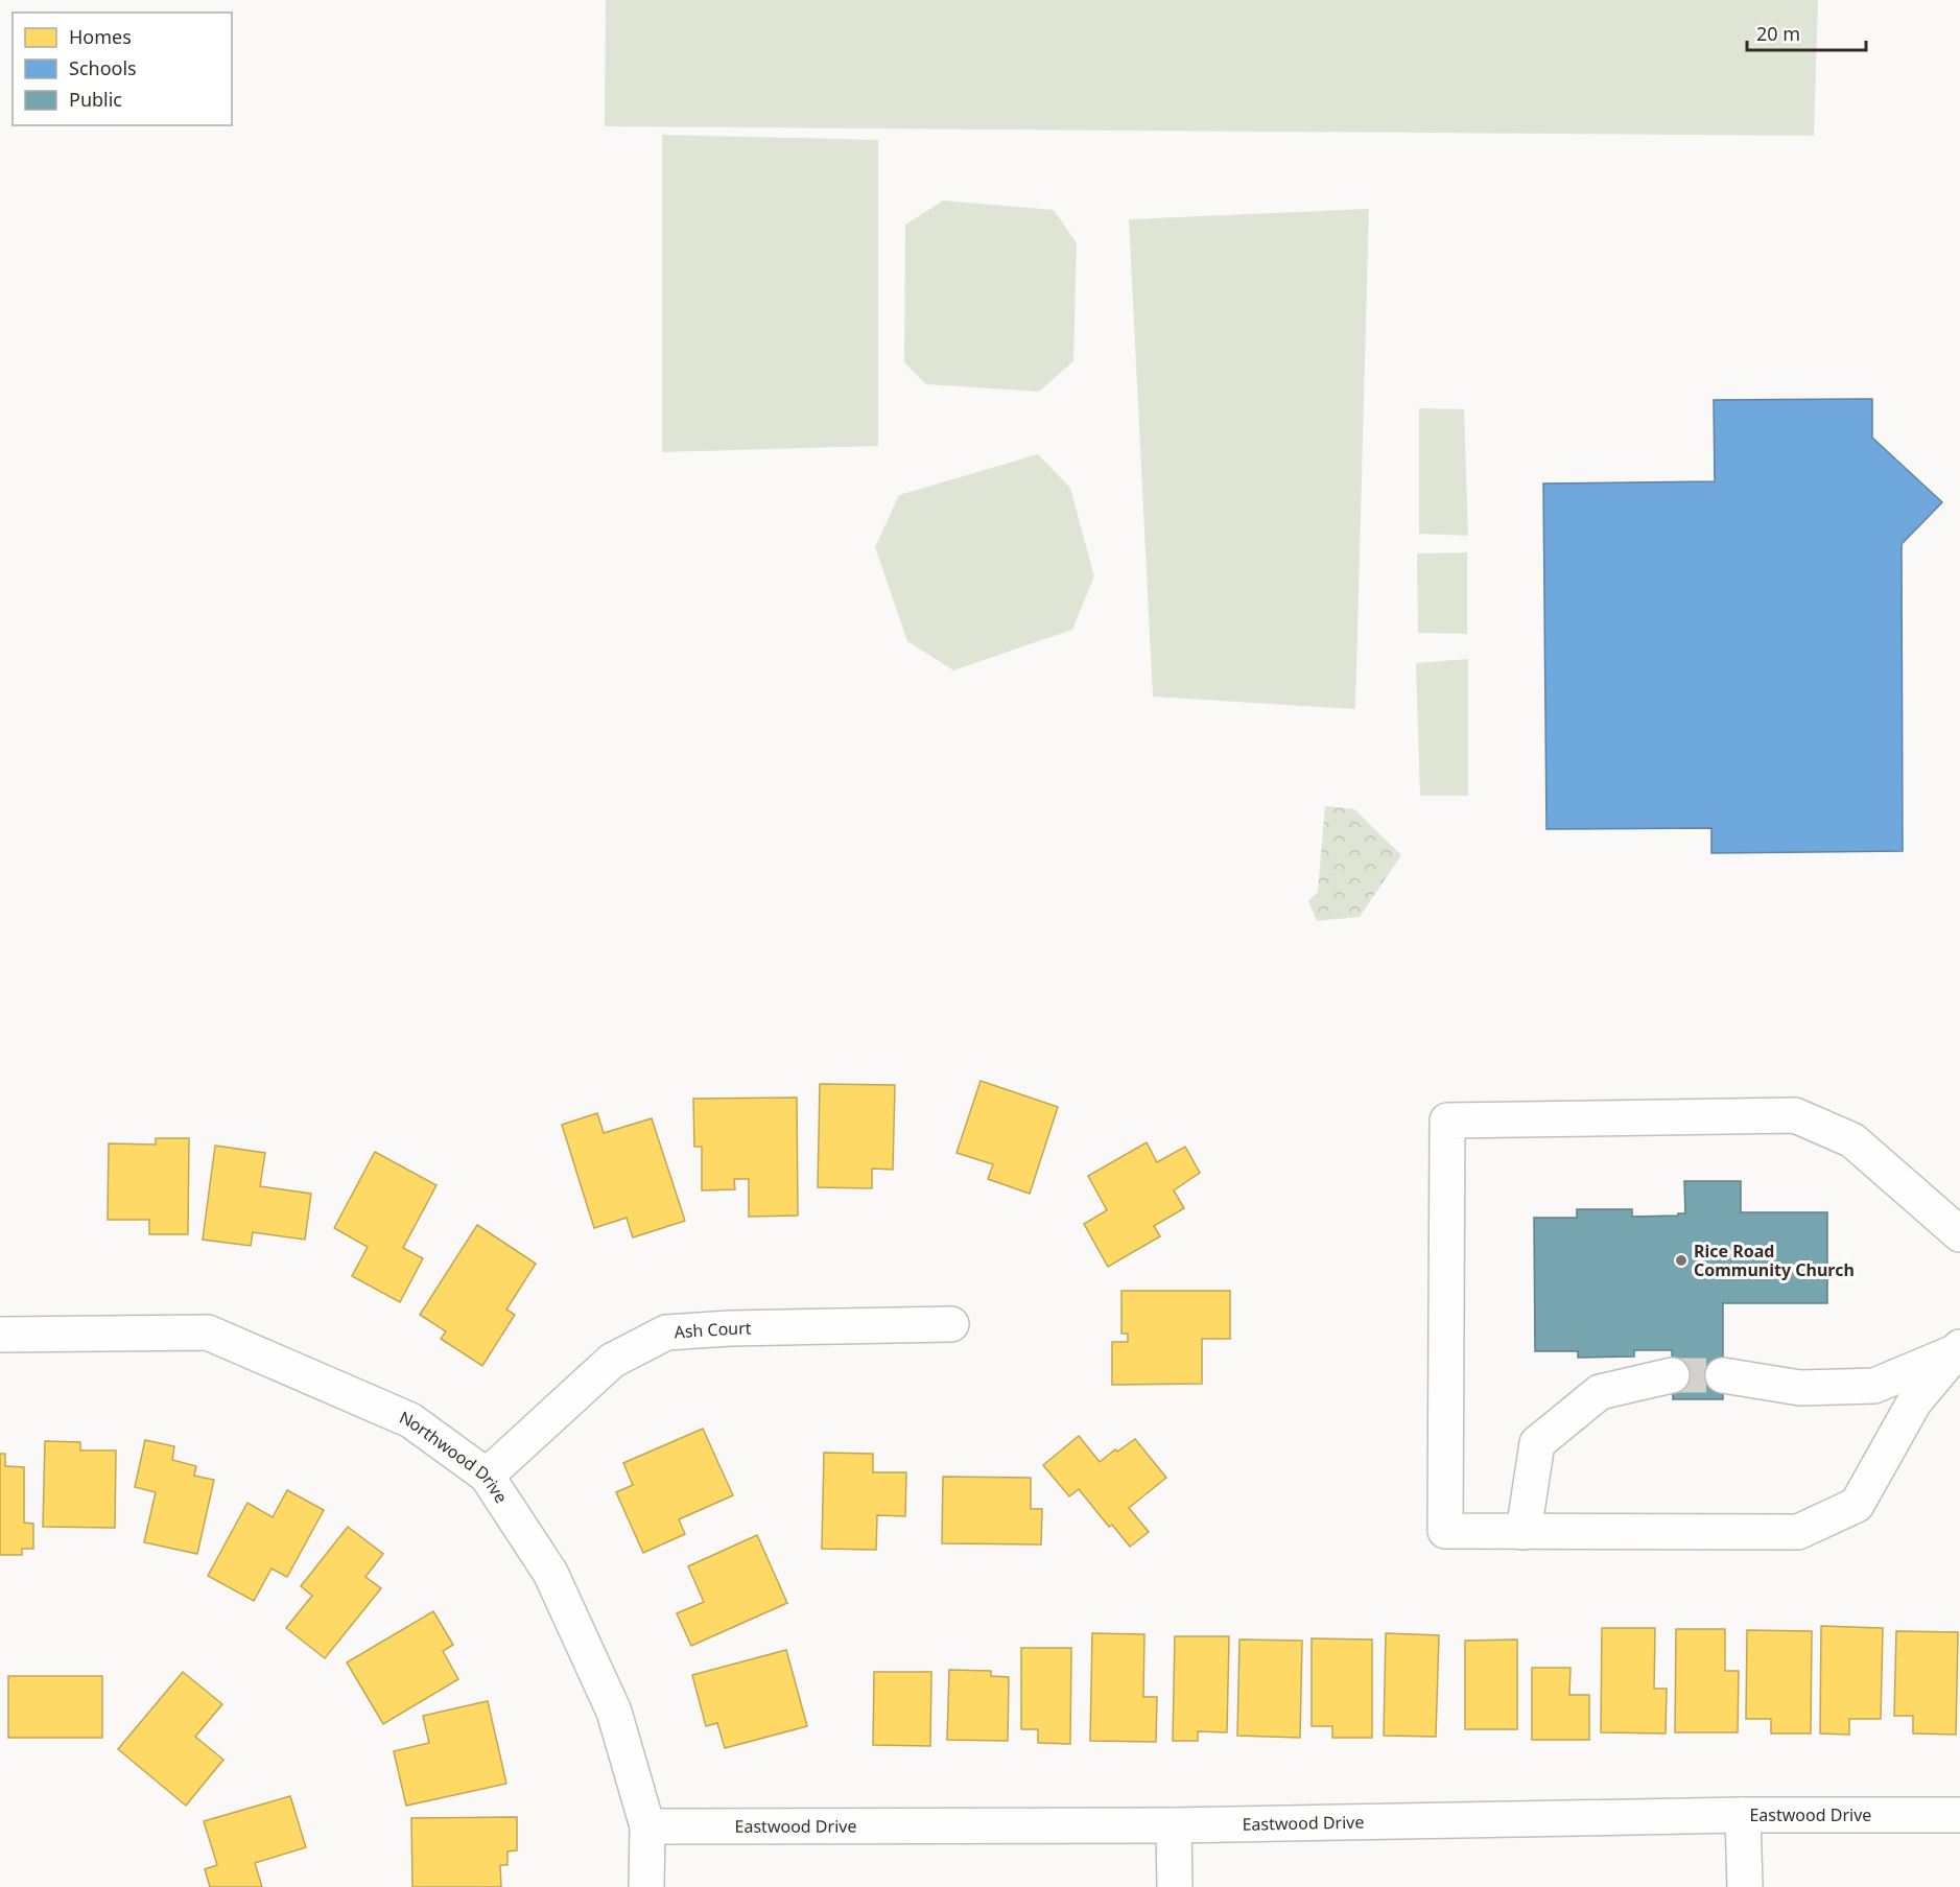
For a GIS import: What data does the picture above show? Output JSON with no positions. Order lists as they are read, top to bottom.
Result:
{
  "streets": {
    "street": ["Ash Court", "Northwood Drive", "Eastwood Drive"]
  },
  "crossings": [
    ["Ash Court", "Northwood Drive"],
    ["Northwood Drive", "Eastwood Drive"]
  ],
  "places": ["Rice Road Community Church"],
  "legend": ["Homes", "Schools", "Public"],
  "scale_bar": "20 m"
}
